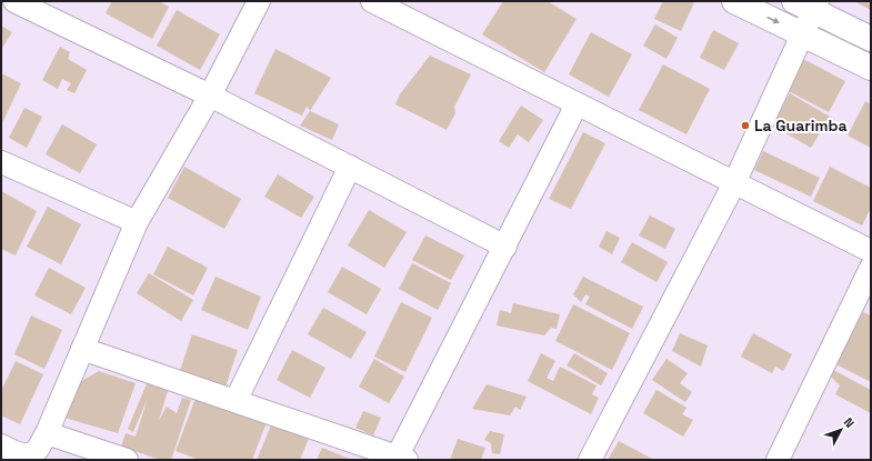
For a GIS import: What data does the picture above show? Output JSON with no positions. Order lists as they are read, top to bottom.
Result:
{
  "places": ["La Guarimba"],
  "north": "top right"
}
